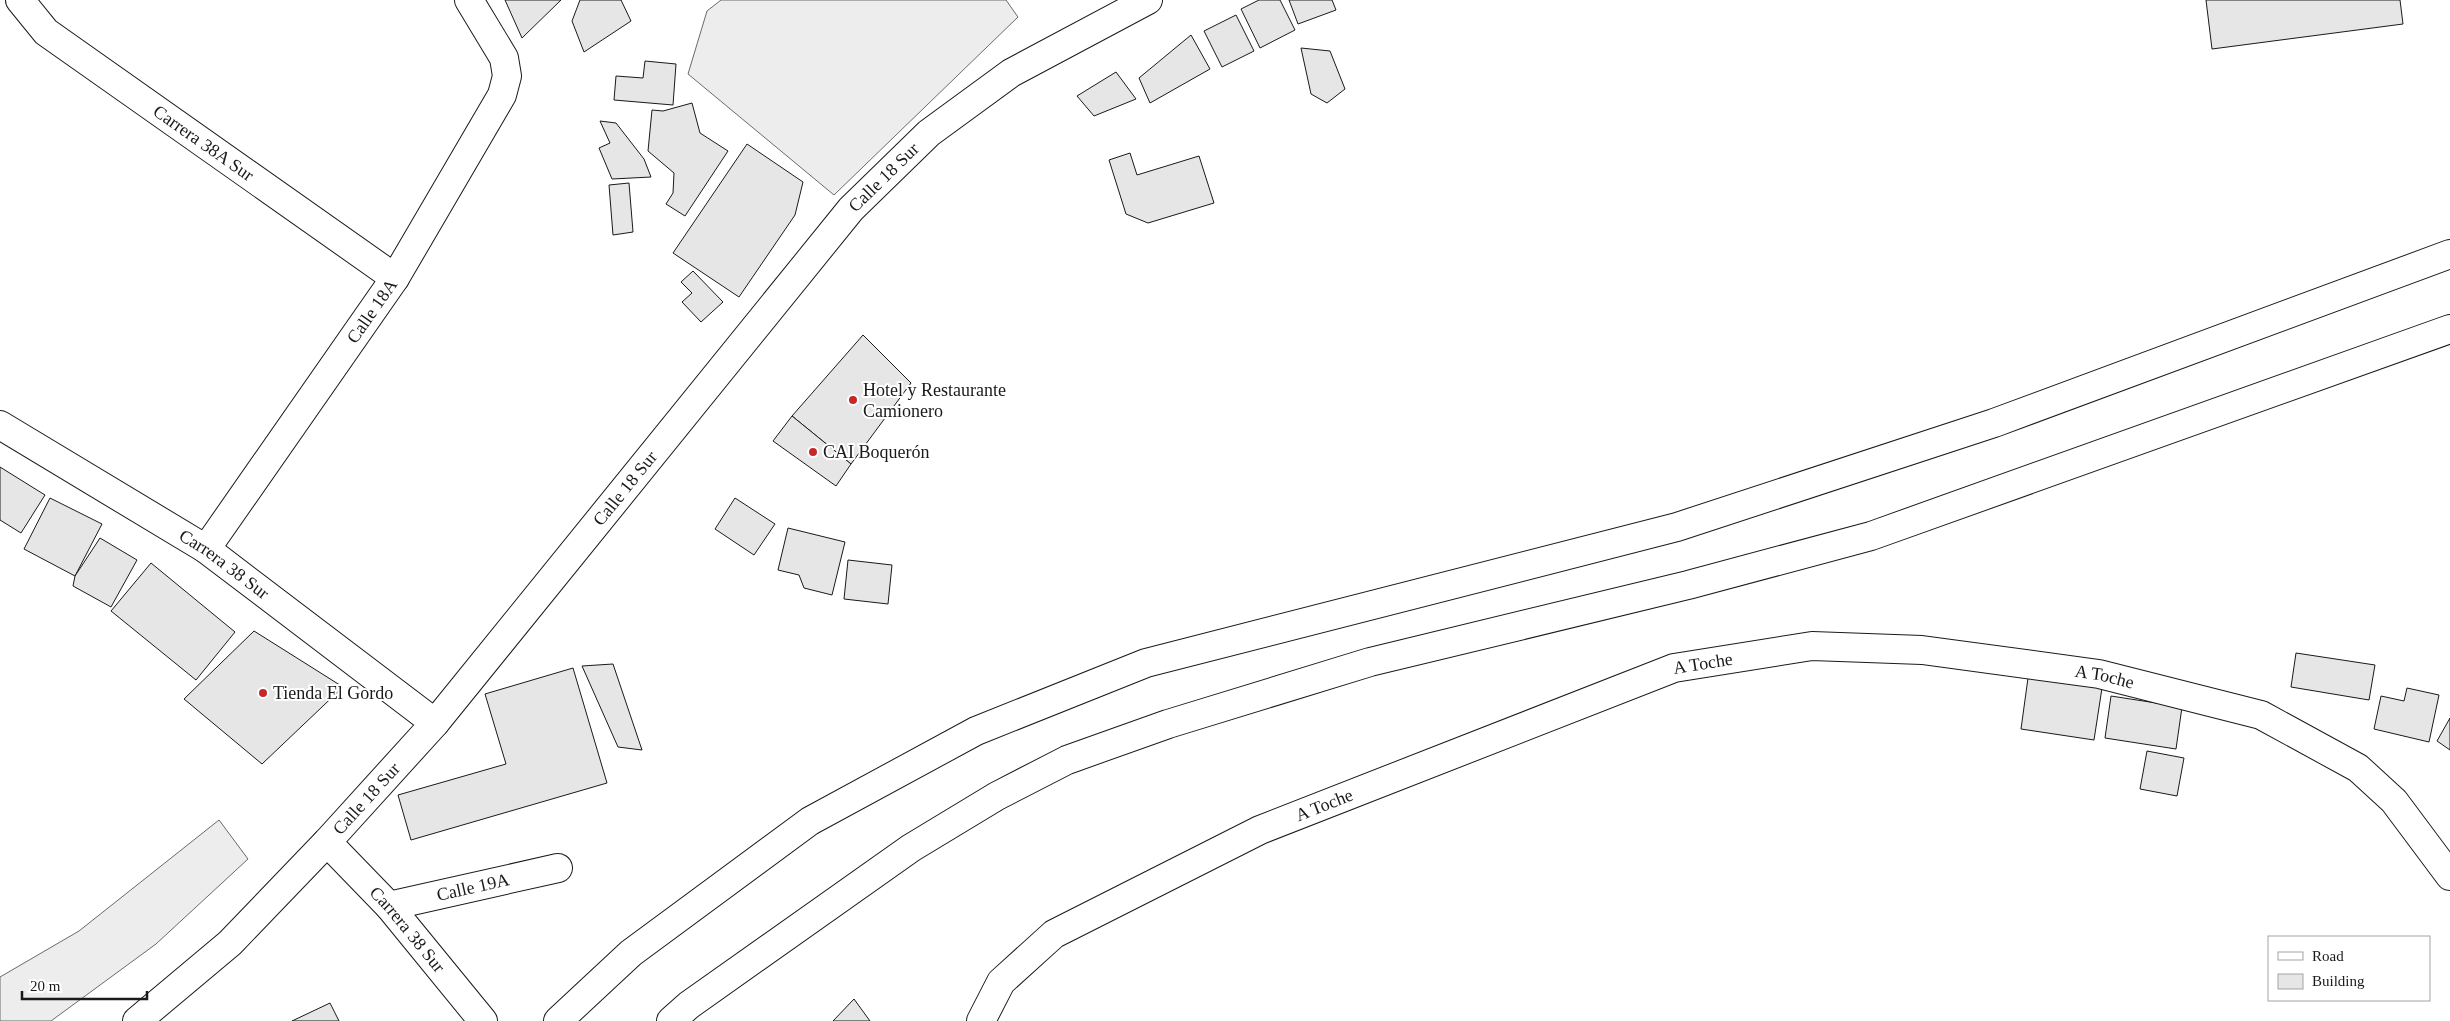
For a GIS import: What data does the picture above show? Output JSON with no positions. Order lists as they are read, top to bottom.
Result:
{
  "streets": {
    "main road": [
      "Carrera 38A Sur",
      "Calle 18 Sur",
      "Calle 18A",
      "Carrera 38 Sur",
      "A Toche",
      "Calle 19A"
    ]
  },
  "crossings": [
    ["Carrera 38A Sur", "Calle 18A"],
    ["Calle 18 Sur", "Carrera 38 Sur"],
    ["Calle 18A", "Carrera 38 Sur"],
    ["Carrera 38 Sur", "Calle 19A"]
  ],
  "places": ["Hotel y Restaurante Camionero", "CAI Boquerón", "Tienda El Gordo"],
  "legend": ["Road", "Building"],
  "scale_bar": "20 m"
}
